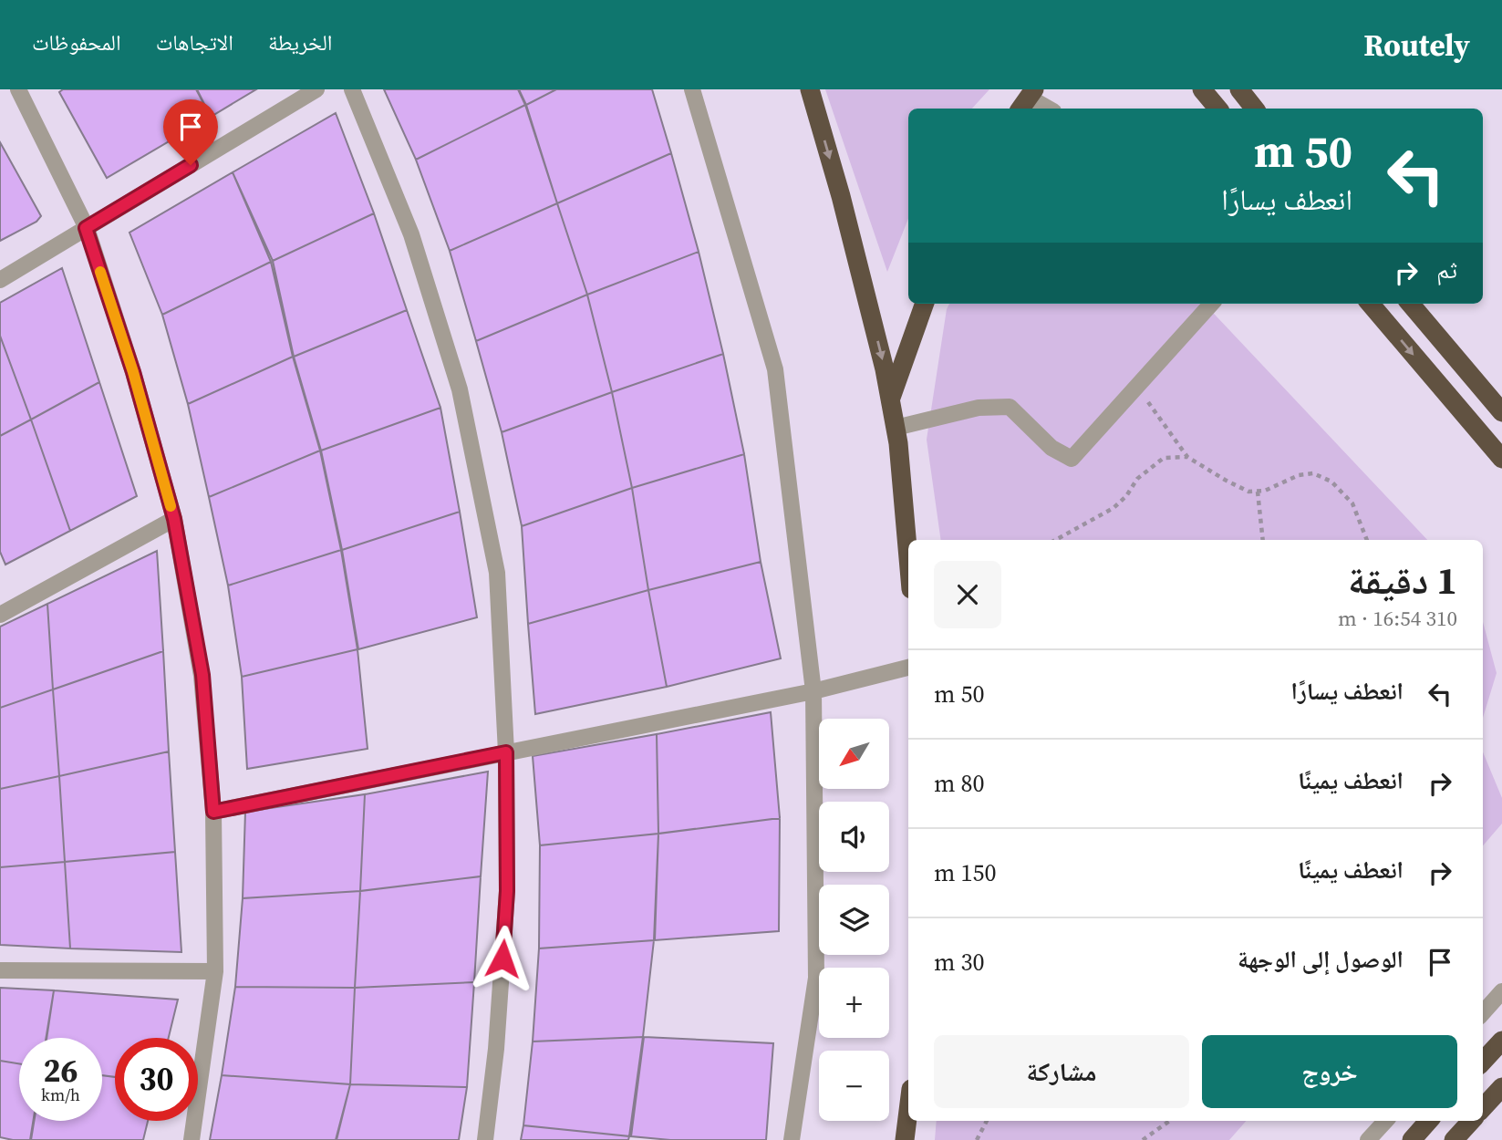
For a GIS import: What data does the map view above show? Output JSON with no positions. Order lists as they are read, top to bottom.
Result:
{
  "north": "bottom left",
  "page": {
    "header": "Routely",
    "nav": ["الخريطة", "الاتجاهات", "المحفوظات"],
    "turn": ["50 m", "انعطف يسارًا"],
    "then": "ثم",
    "heading": ["1 دقيقة", "310 m · 16:54"],
    "list": [
      {
        "name": "انعطف يسارًا",
        "value": "50 m"
      },
      {
        "name": "انعطف يمينًا",
        "value": "80 m"
      },
      {
        "name": "انعطف يمينًا",
        "value": "150 m"
      },
      {
        "name": "الوصول إلى الوجهة",
        "value": "30 m"
      }
    ],
    "map_buttons": ["+", "−"],
    "buttons": ["خروج", "مشاركة"],
    "speed": "26 km/h",
    "limit": "30"
  }
}
